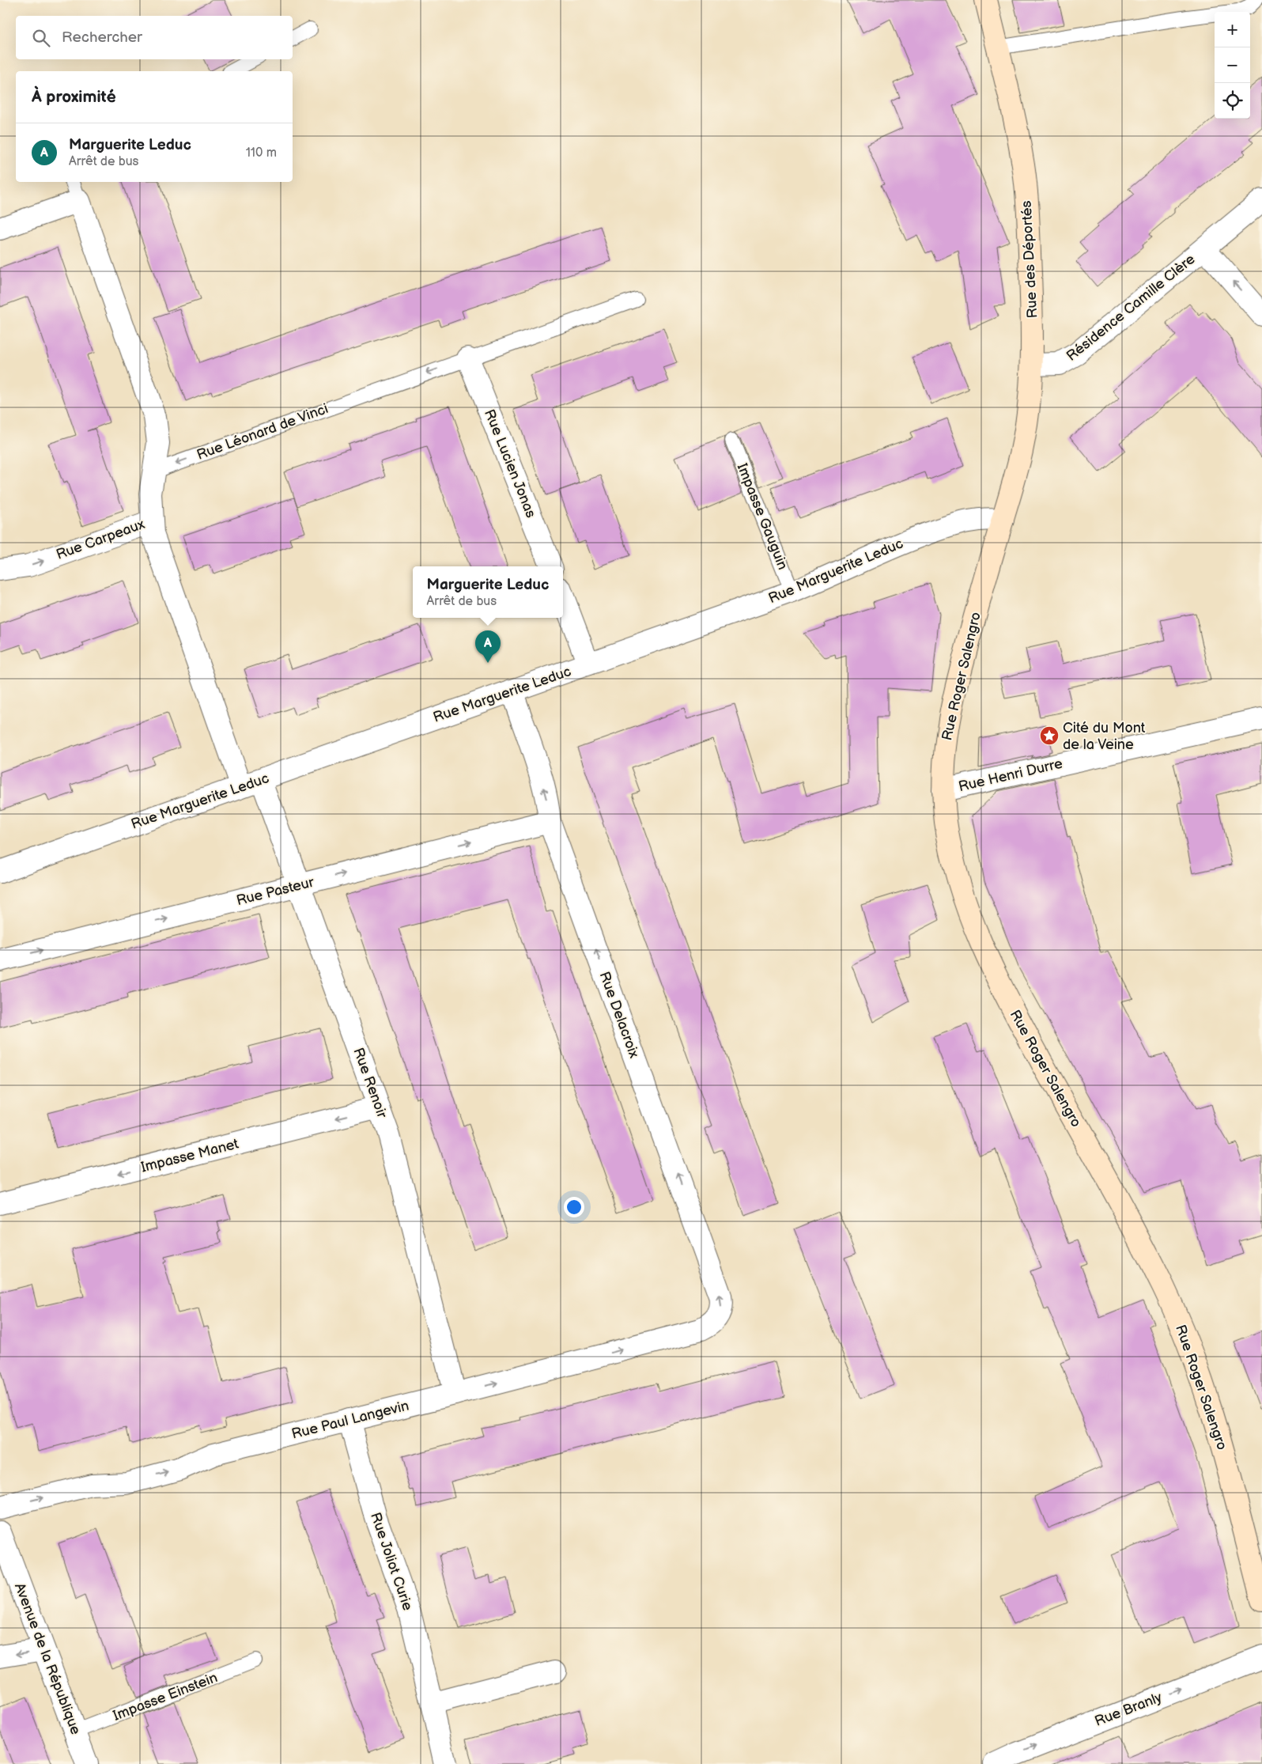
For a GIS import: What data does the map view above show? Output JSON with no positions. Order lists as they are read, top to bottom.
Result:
{
  "streets": {
    "street": [
      "Rue des Déportés",
      "Résidence Camille Clère",
      "Rue Lucien Jonas",
      "Rue Carpeaux",
      "Rue Marguerite Leduc",
      "Rue Roger Salengro",
      "Rue Henri Durre",
      "Rue Pasteur",
      "Rue Delacroix",
      "Rue Renoir",
      "Impasse Manet",
      "Rue Paul Langevin",
      "Rue Joliot Curie",
      "Avenue de la République",
      "Rue Branly"
    ],
    "lane": ["Rue Léonard de Vinci", "Impasse Gauguin", "Impasse Einstein"]
  },
  "crossings": [
    ["Rue des Déportés", "Résidence Camille Clère"],
    ["Rue des Déportés", "Rue Marguerite Leduc"],
    ["Rue des Déportés", "Rue Roger Salengro"],
    ["Rue Léonard de Vinci", "Rue Lucien Jonas"],
    ["Rue Léonard de Vinci", "Rue Carpeaux"],
    ["Impasse Gauguin", "Rue Marguerite Leduc"],
    ["Rue Marguerite Leduc", "Rue Roger Salengro"],
    ["Rue Marguerite Leduc", "Rue Delacroix"],
    ["Rue Marguerite Leduc", "Rue Renoir"],
    ["Rue Roger Salengro", "Rue Henri Durre"],
    ["Rue Pasteur", "Rue Delacroix"],
    ["Rue Pasteur", "Rue Renoir"],
    ["Rue Delacroix", "Rue Paul Langevin"],
    ["Rue Renoir", "Impasse Manet"],
    ["Rue Renoir", "Rue Paul Langevin"],
    ["Rue Paul Langevin", "Rue Joliot Curie"],
    ["Avenue de la République", "Impasse Einstein"]
  ],
  "one_way": [
    "Rue Léonard de Vinci",
    "Rue Carpeaux",
    "Rue Pasteur",
    "Rue Delacroix",
    "Impasse Manet",
    "Rue Paul Langevin",
    "Rue Branly"
  ],
  "places": {
    "place": ["Cité du Mont de la Veine"]
  },
  "page": {
    "map_buttons": ["+", "−"],
    "search": "Rechercher",
    "heading": "À proximité",
    "list": [
      {
        "mark": "A",
        "name": "Marguerite Leduc",
        "note": "Arrêt de bus",
        "value": "110 m"
      }
    ],
    "popup": ["Marguerite Leduc", "Arrêt de bus"],
    "pins": "A"
  }
}
